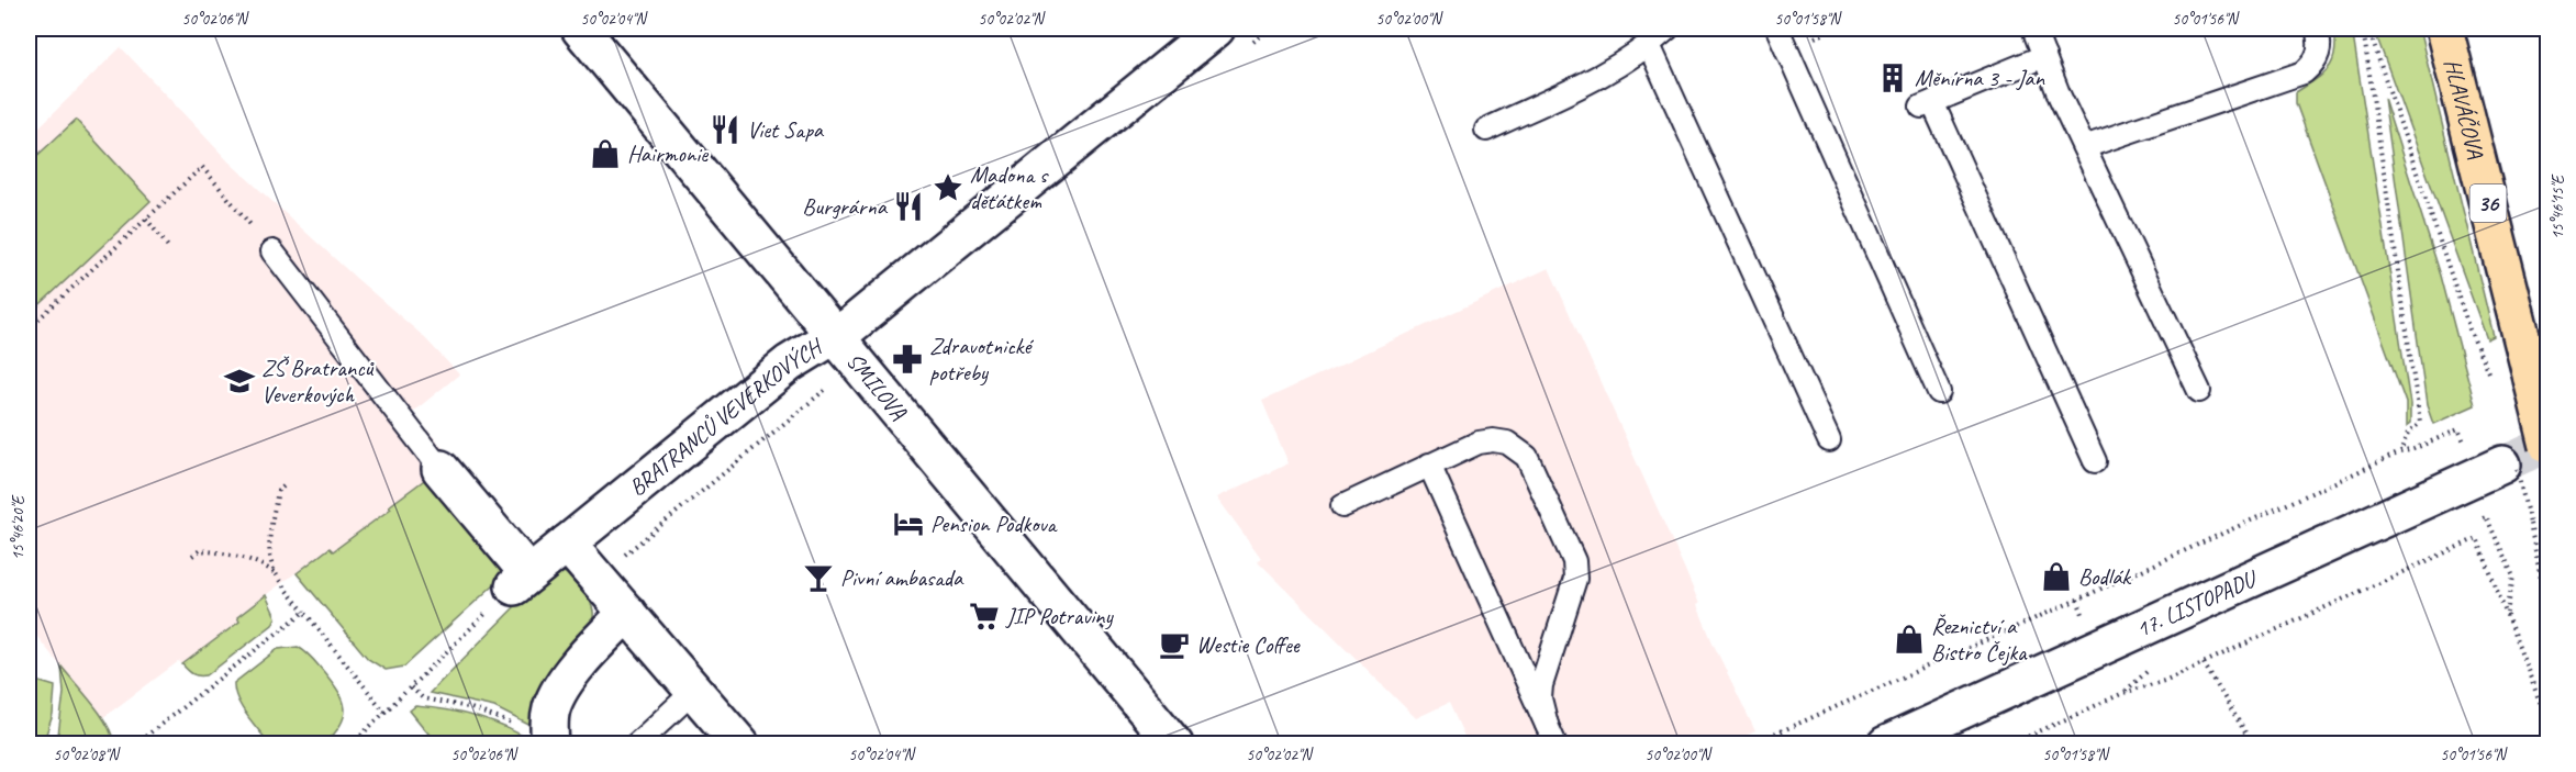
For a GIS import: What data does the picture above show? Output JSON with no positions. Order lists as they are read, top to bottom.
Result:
{
  "streets": {
    "main road": ["HLAVÁČOVA", "36"],
    "street": ["SMILOVA", "BRATRANCŮ VEVERKOVÝCH", "17. LISTOPADU"]
  },
  "crossings": [
    ["SMILOVA", "BRATRANCŮ VEVERKOVÝCH"]
  ],
  "places": {
    "building": ["Měnírna 3 - Jan"],
    "restaurant": ["Viet Sapa", "Burgrárna"],
    "shop": ["Hairmonie", "Bodlák", "Řeznictví a Bistro Čejka"],
    "place": ["Madona s děťátkem"],
    "pharmacy": ["Zdravotnické potřeby"],
    "school or university": ["ZŠ Bratranců Veverkových"],
    "hotel": ["Pension Podkova"],
    "bar": ["Pivní ambasada"],
    "supermarket": ["JIP Potraviny"],
    "cafe": ["Westie Coffee"]
  },
  "coordinates": [
    "50°02'06\"N",
    "50°02'04\"N",
    "50°02'02\"N",
    "50°02'00\"N",
    "50°01'58\"N",
    "50°01'56\"N",
    "15°46'15\"E",
    "15°46'20\"E",
    "50°02'08\"N"
  ]
}
